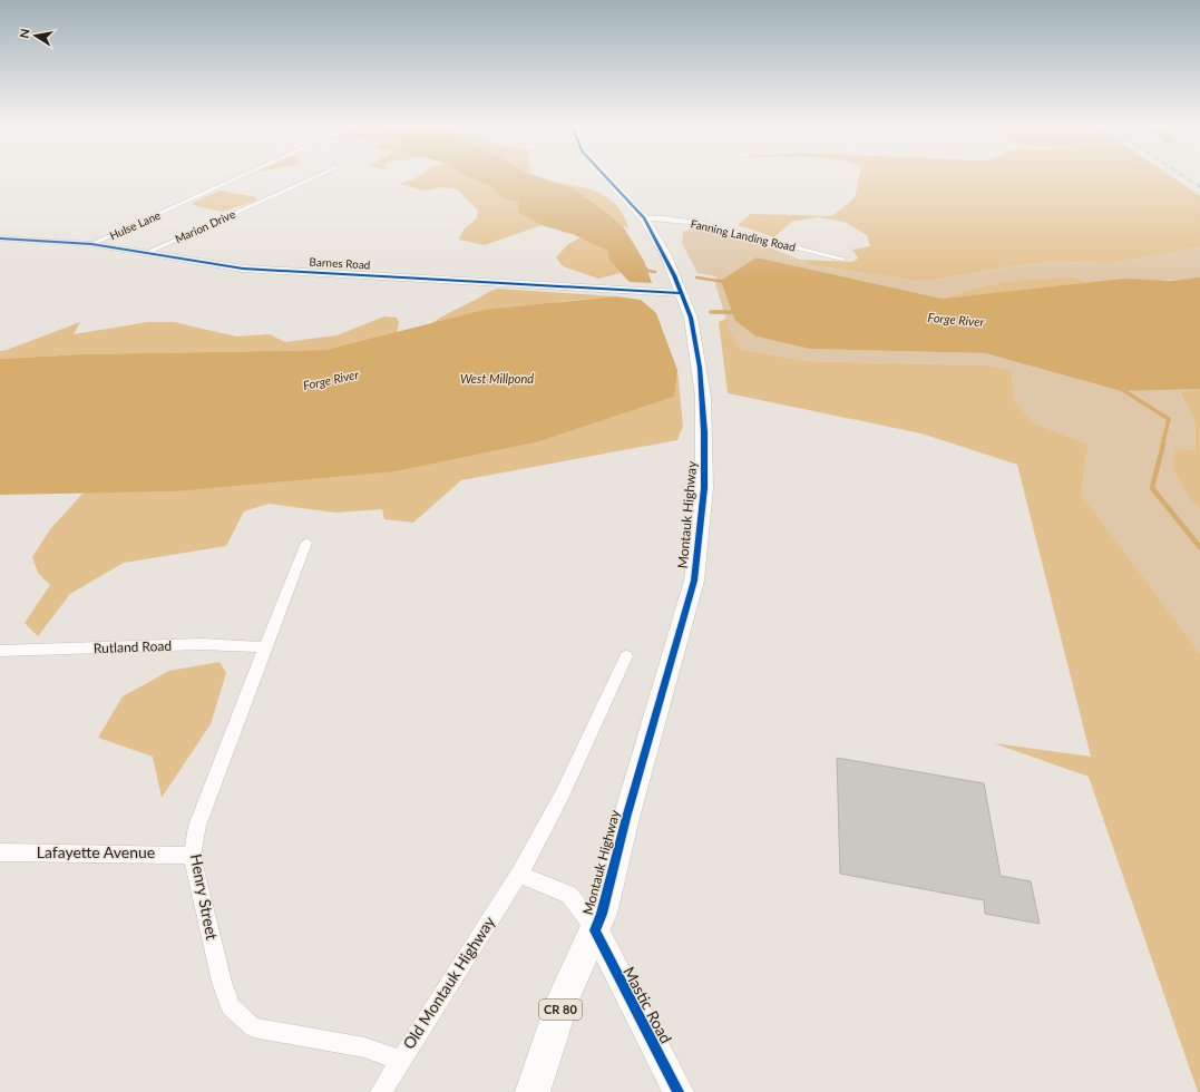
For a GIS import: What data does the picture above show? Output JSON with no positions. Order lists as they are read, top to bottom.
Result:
{
  "streets": {
    "main road": ["Montauk Highway", "Mastic Road", "CR 80"],
    "street": [
      "Hulse Lane",
      "Marion Drive",
      "Fanning Landing Road",
      "Barnes Road",
      "Rutland Road",
      "Lafayette Avenue",
      "Henry Street",
      "Old Montauk Highway"
    ]
  },
  "crossings": [
    ["Hulse Lane", "Barnes Road"],
    ["Marion Drive", "Barnes Road"],
    ["Fanning Landing Road", "Montauk Highway"],
    ["Barnes Road", "Montauk Highway"],
    ["Montauk Highway", "Mastic Road"],
    ["Rutland Road", "Henry Street"],
    ["Lafayette Avenue", "Henry Street"],
    ["Henry Street", "Old Montauk Highway"]
  ],
  "water": ["Forge River", "West Millpond"],
  "north": "left"
}
